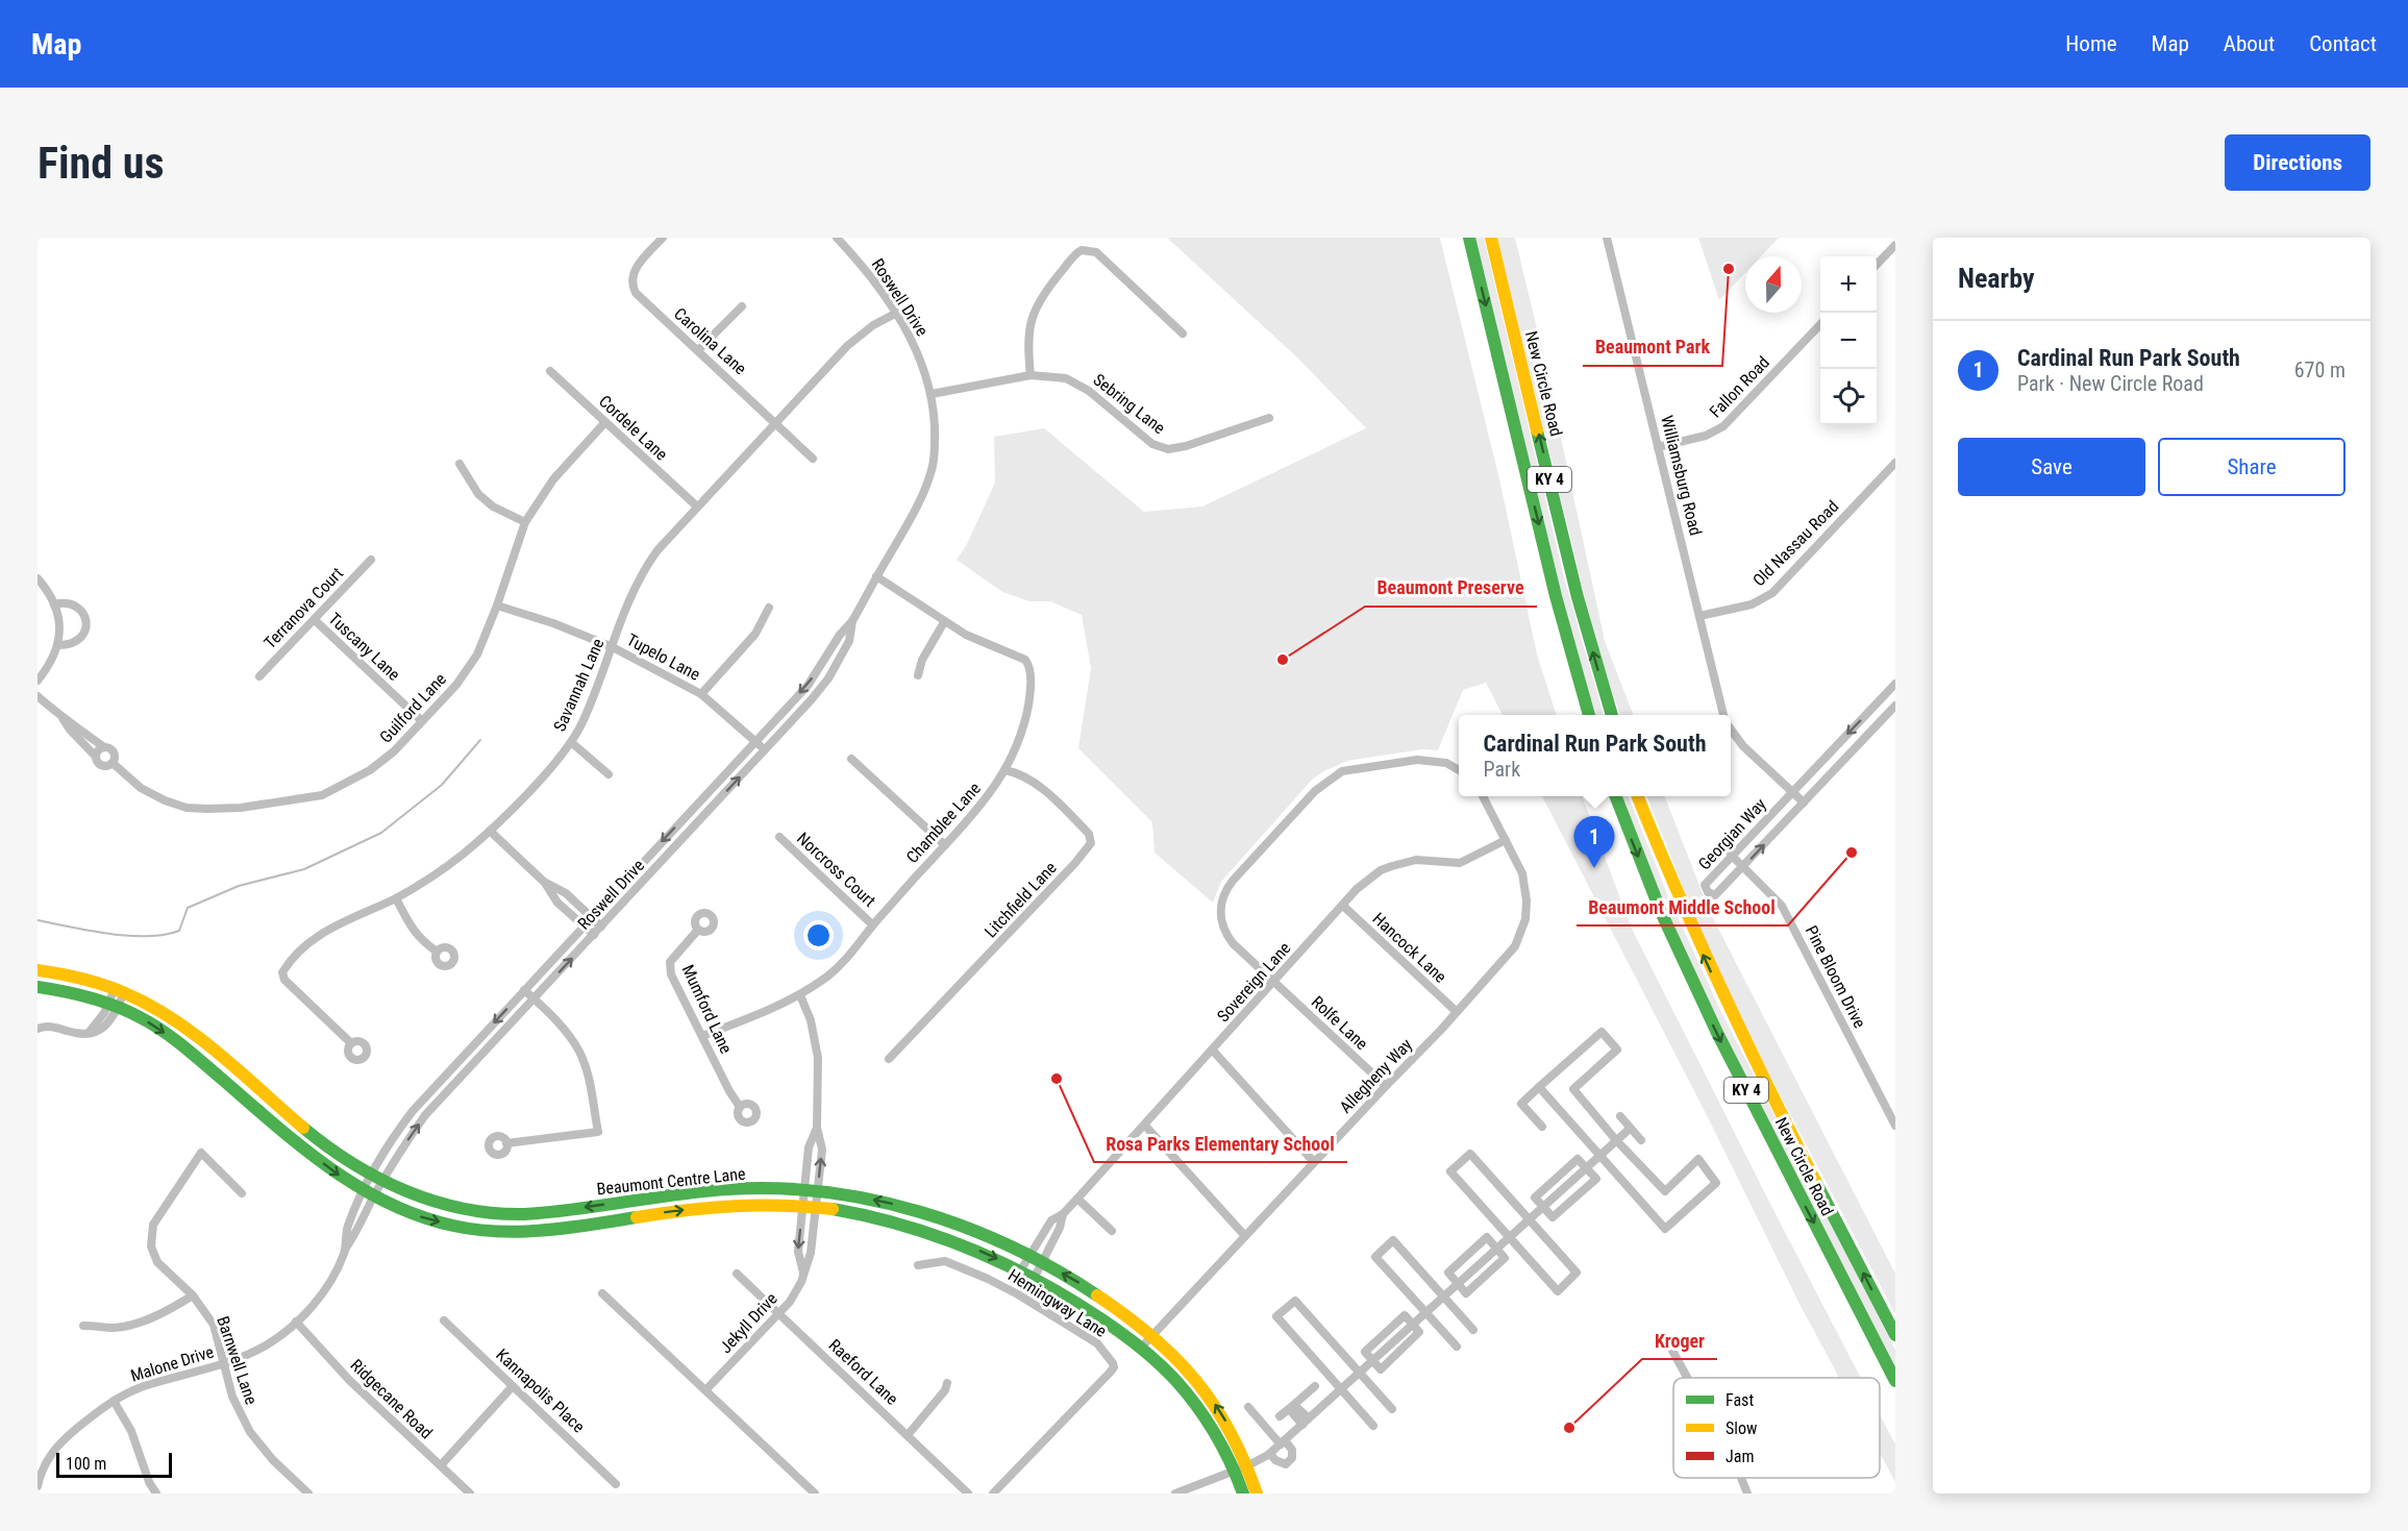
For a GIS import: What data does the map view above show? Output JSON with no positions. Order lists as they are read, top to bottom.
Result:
{
  "streets": {
    "main road": ["New Circle Road", "KY 4", "Beaumont Centre Lane"],
    "street": [
      "Roswell Drive",
      "Carolina Lane",
      "Fallon Road",
      "Sebring Lane",
      "Cordele Lane",
      "Williamsburg Road",
      "Old Nassau Road",
      "Terranova Court",
      "Tuscany Lane",
      "Tupelo Lane",
      "Savannah Lane",
      "Guilford Lane",
      "Chamblee Lane",
      "Georgian Way",
      "Norcross Court",
      "Litchfield Lane",
      "Hancock Lane",
      "Pine Bloom Drive",
      "Sovereign Lane",
      "Mumford Lane",
      "Rolfe Lane",
      "Allegheny Way",
      "Hemingway Lane",
      "Jekyll Drive",
      "Barnwell Lane",
      "Malone Drive",
      "Raeford Lane",
      "Kannapolis Place",
      "Ridgecane Road"
    ]
  },
  "crossings": [
    ["Roswell Drive", "Sebring Lane"],
    ["Roswell Drive", "Tupelo Lane"],
    ["Roswell Drive", "Savannah Lane"],
    ["Roswell Drive", "Chamblee Lane"],
    ["Roswell Drive", "Beaumont Centre Lane"],
    ["Roswell Drive", "Malone Drive"],
    ["Carolina Lane", "Savannah Lane"],
    ["Fallon Road", "Williamsburg Road"],
    ["Cordele Lane", "Savannah Lane"],
    ["Cordele Lane", "Guilford Lane"],
    ["Williamsburg Road", "Old Nassau Road"],
    ["Williamsburg Road", "Georgian Way"],
    ["Terranova Court", "Tuscany Lane"],
    ["Tuscany Lane", "Guilford Lane"],
    ["Tupelo Lane", "Savannah Lane"],
    ["Tupelo Lane", "Guilford Lane"],
    ["Chamblee Lane", "Norcross Court"],
    ["Chamblee Lane", "Litchfield Lane"],
    ["Chamblee Lane", "Mumford Lane"],
    ["Chamblee Lane", "Jekyll Drive"],
    ["Georgian Way", "Pine Bloom Drive"],
    ["Hancock Lane", "Sovereign Lane"],
    ["Hancock Lane", "Allegheny Way"],
    ["Sovereign Lane", "Rolfe Lane"],
    ["Sovereign Lane", "Allegheny Way"],
    ["Sovereign Lane", "Beaumont Centre Lane"],
    ["Rolfe Lane", "Allegheny Way"],
    ["Allegheny Way", "Beaumont Centre Lane"],
    ["Beaumont Centre Lane", "Jekyll Drive"],
    ["Beaumont Centre Lane", "Malone Drive"],
    ["Jekyll Drive", "Raeford Lane"],
    ["Barnwell Lane", "Malone Drive"],
    ["Malone Drive", "Ridgecane Road"]
  ],
  "places": [
    "Beaumont Park",
    "Beaumont Preserve",
    "Beaumont Middle School",
    "Rosa Parks Elementary School",
    "Kroger"
  ],
  "legend": ["Fast", "Slow", "Jam"],
  "scale_bar": "100 m",
  "north": "top",
  "page": {
    "header": "Map",
    "nav": [
      "Home",
      "Map",
      "About",
      "Contact"
    ],
    "buttons": [
      "Directions",
      ["Save", "Share"]
    ],
    "title": "Find us",
    "heading": "Nearby",
    "map_buttons": ["+", "−"],
    "list": [
      {
        "mark": "1",
        "name": "Cardinal Run Park South",
        "note": "Park · New Circle Road",
        "value": "670 m"
      }
    ],
    "popup": ["Cardinal Run Park South", "Park"],
    "pins": "1",
    "scale": "100 m"
  }
}
